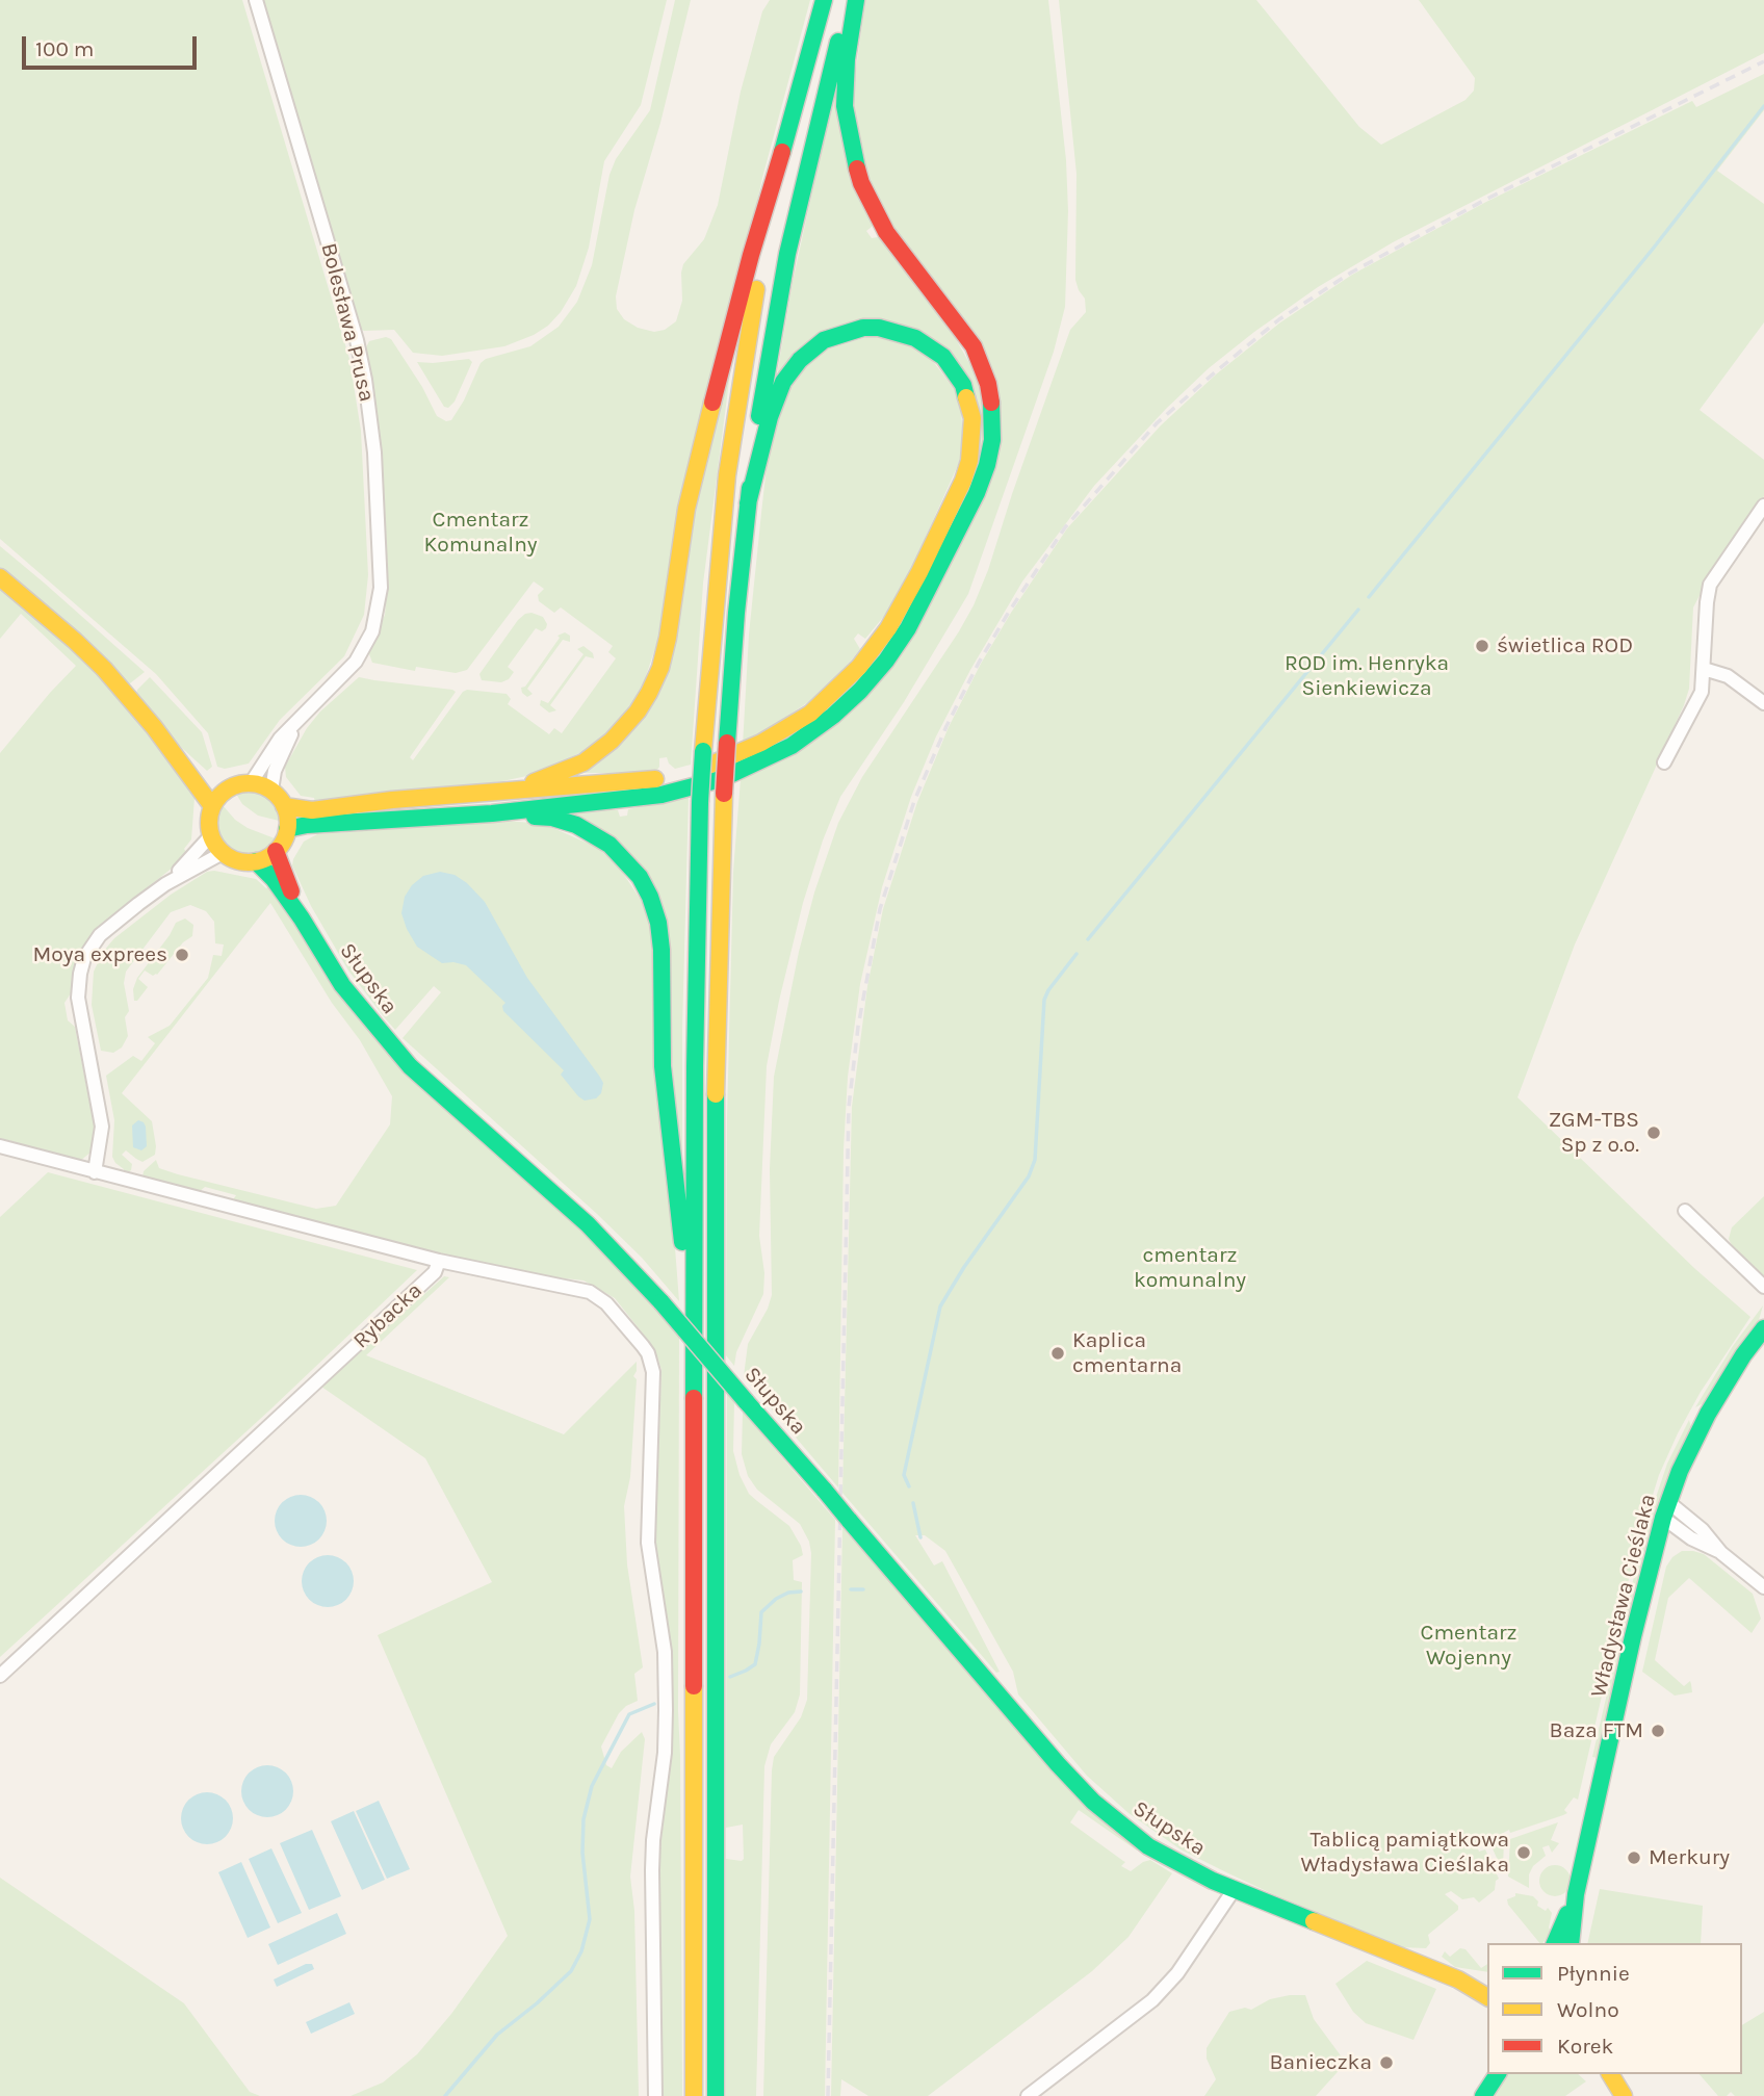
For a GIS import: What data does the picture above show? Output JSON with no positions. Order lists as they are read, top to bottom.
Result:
{
  "streets": {
    "main road": ["Słupska", "Władysława Cieślaka"],
    "street": ["Bolesława Prusa", "Rybacka"]
  },
  "crossings": [
    ["Bolesława Prusa", "Słupska"]
  ],
  "parks": [
    "Cmentarz Komunalny",
    "ROD im. Henryka Sienkiewicza",
    "cmentarz komunalny",
    "Cmentarz Wojenny"
  ],
  "places": [
    "świetlica ROD",
    "Moya exprees",
    "ZGM-TBS Sp z o.o.",
    "Kaplica cmentarna",
    "Baza FTM",
    "Tablicą pamiątkowa Władysława Cieślaka",
    "Merkury",
    "Banieczka"
  ],
  "legend": ["Płynnie", "Wolno", "Korek"],
  "scale_bar": "100 m"
}
